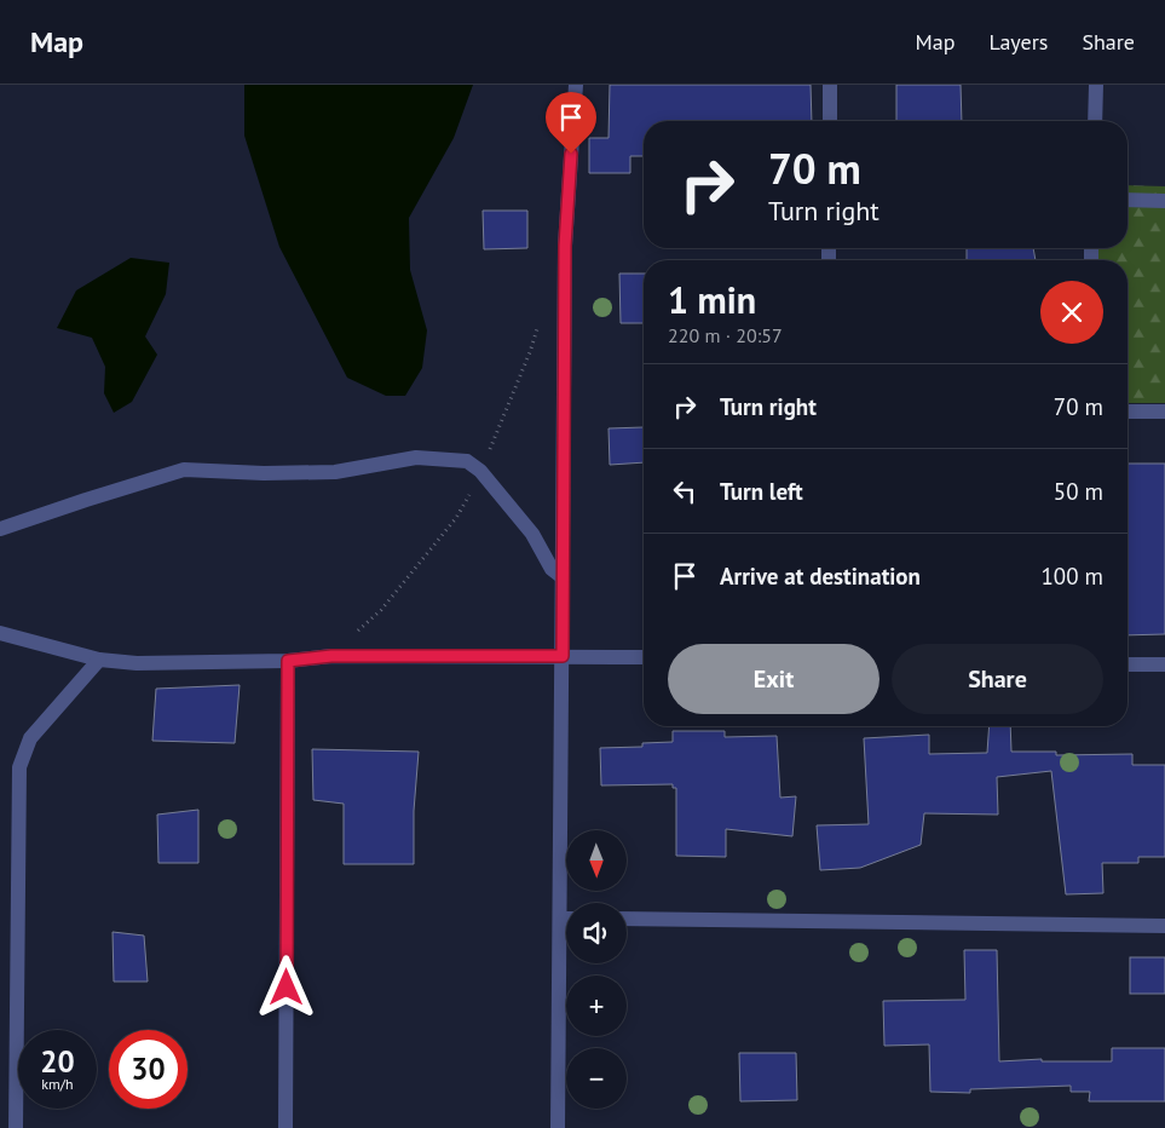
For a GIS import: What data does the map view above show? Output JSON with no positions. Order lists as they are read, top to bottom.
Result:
{
  "north": "bottom",
  "page": {
    "header": "Map",
    "nav": ["Map", "Layers", "Share"],
    "turn": ["70 m", "Turn right"],
    "heading": ["1 min", "220 m · 20:57"],
    "list": [
      {
        "name": "Turn right",
        "value": "70 m"
      },
      {
        "name": "Turn left",
        "value": "50 m"
      },
      {
        "name": "Arrive at destination",
        "value": "100 m"
      }
    ],
    "buttons": ["Exit", "Share"],
    "map_buttons": ["+", "−"],
    "speed": "20 km/h",
    "limit": "30"
  }
}
